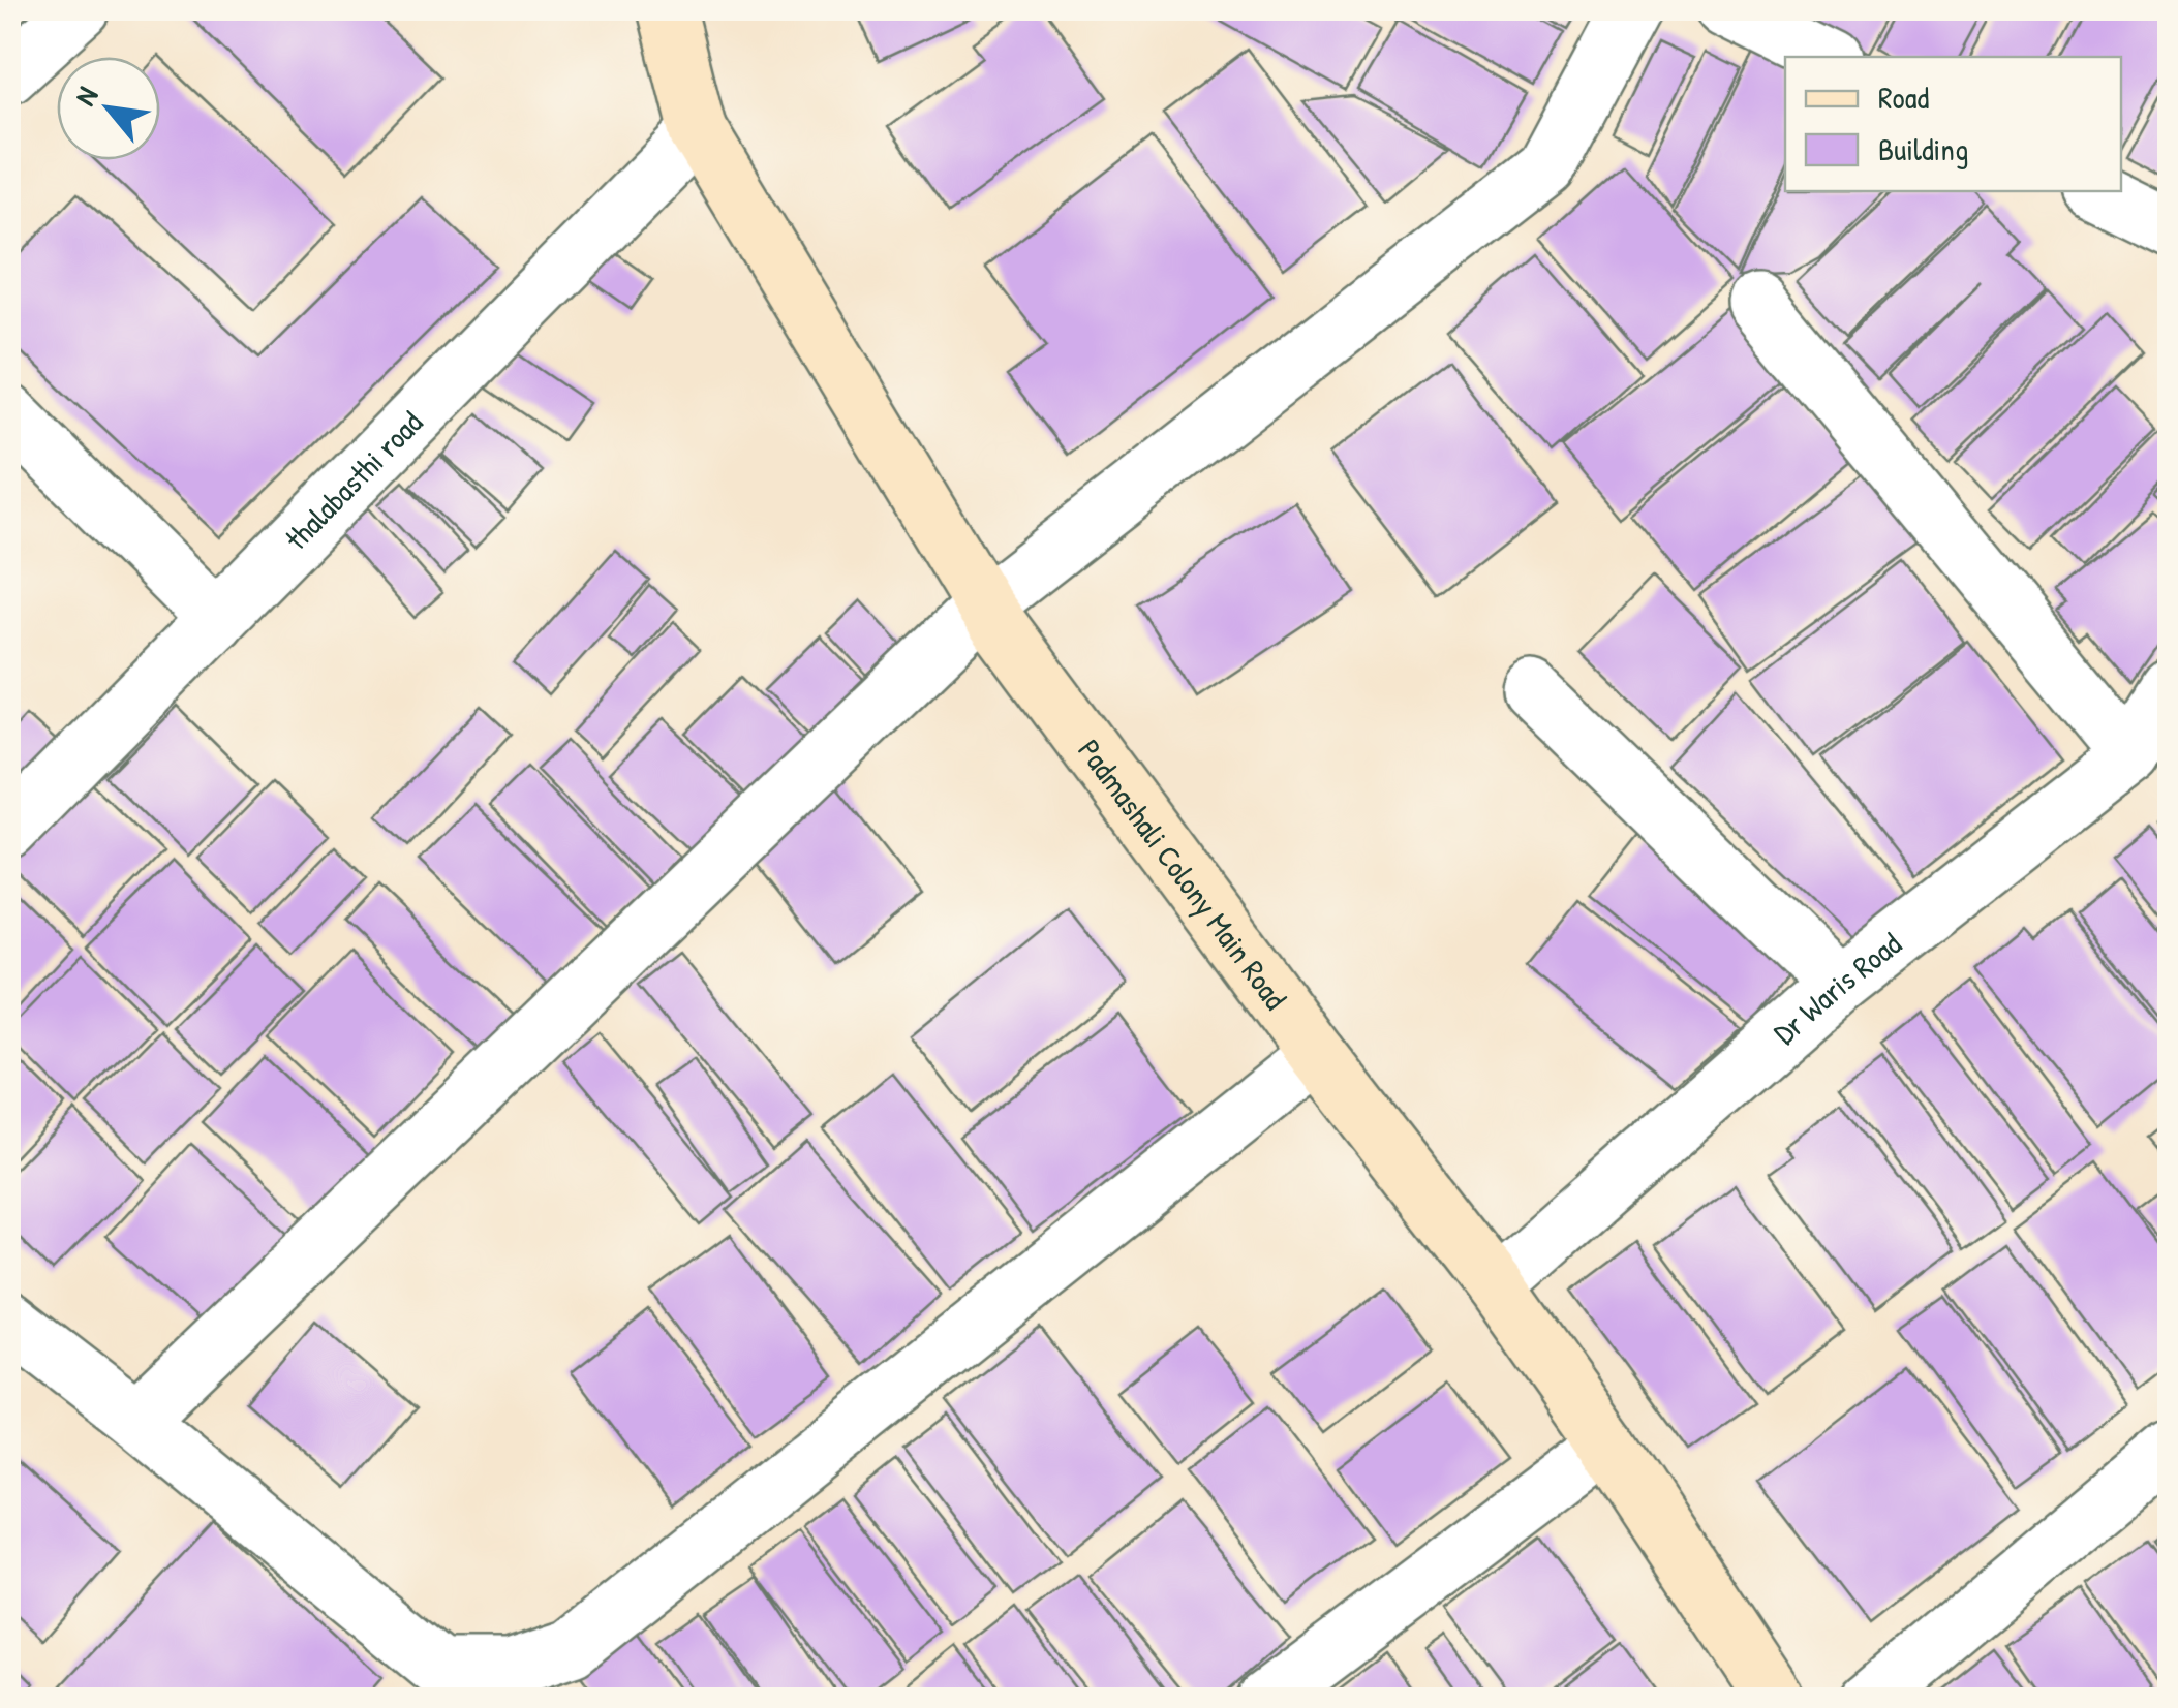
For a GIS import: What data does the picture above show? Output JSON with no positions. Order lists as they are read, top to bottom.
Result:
{
  "streets": {
    "street": ["thalabasthi road", "Padmashali Colony Main Road", "Dr Waris Road"]
  },
  "crossings": [
    ["thalabasthi road", "Padmashali Colony Main Road"],
    ["Padmashali Colony Main Road", "Dr Waris Road"]
  ],
  "legend": ["Road", "Building"],
  "north": "top left"
}
